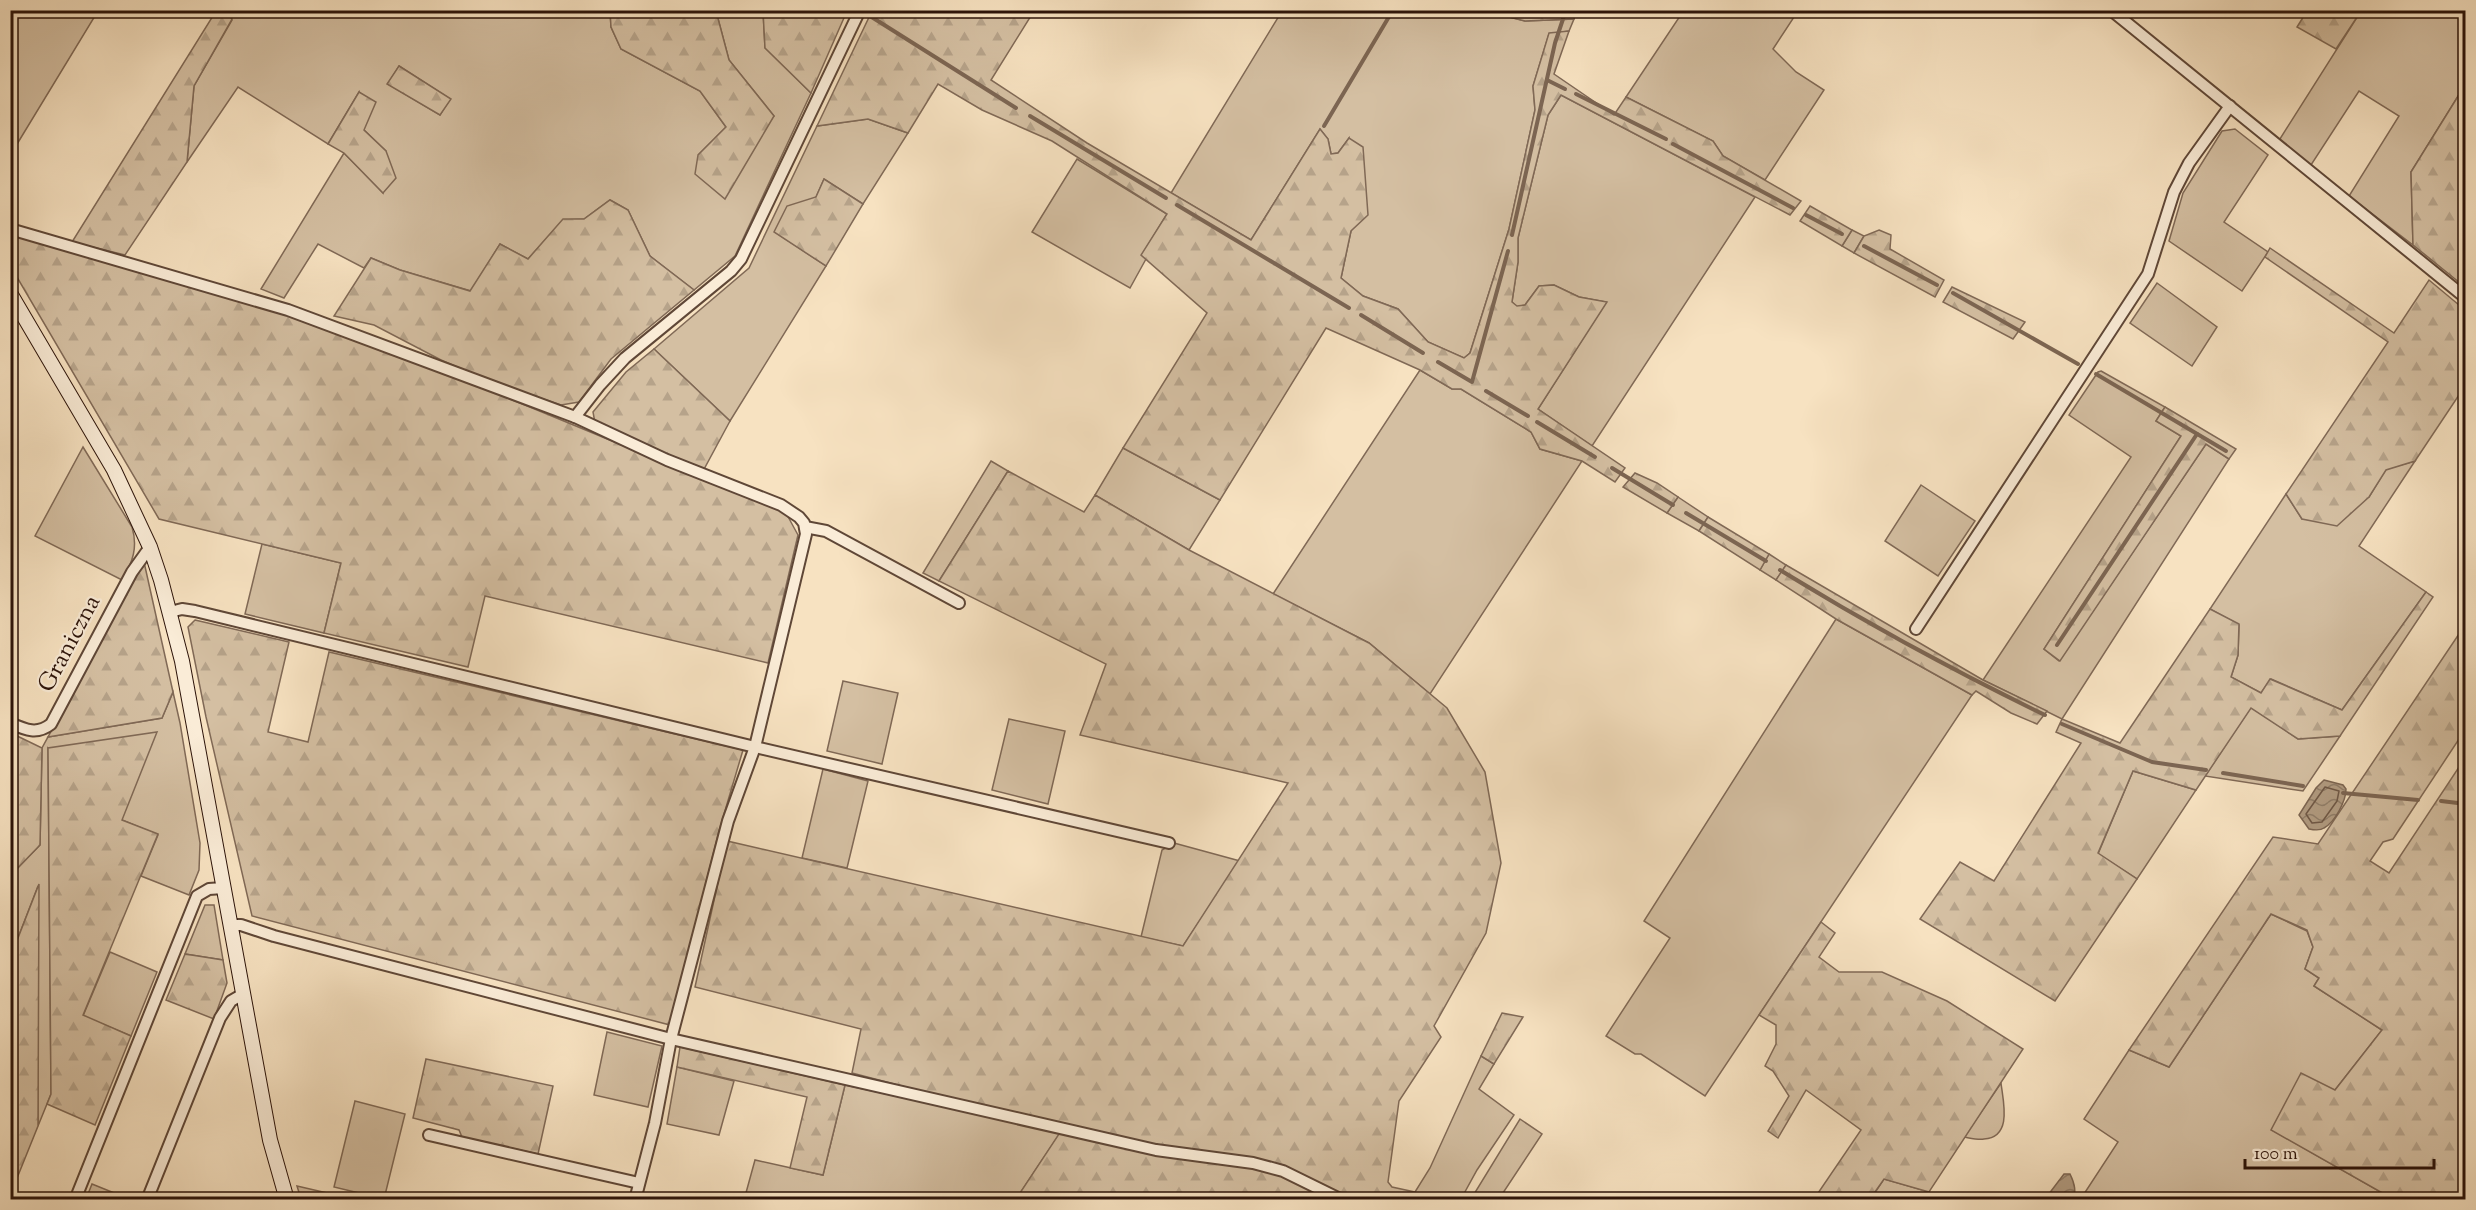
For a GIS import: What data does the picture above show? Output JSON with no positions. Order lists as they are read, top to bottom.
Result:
{
  "streets": {
    "street": ["Graniczna"]
  },
  "scale_bar": "100 m"
}
